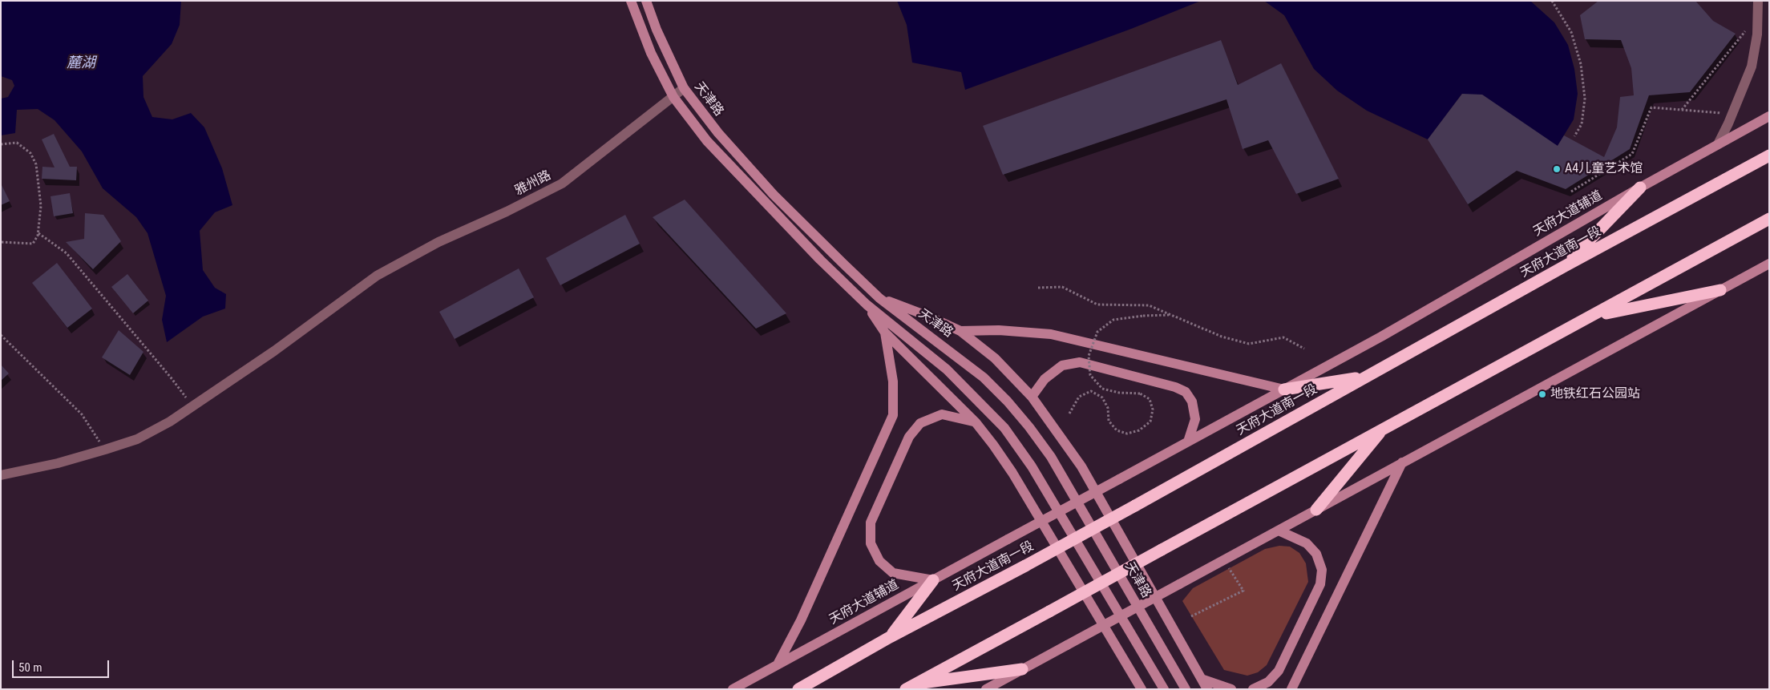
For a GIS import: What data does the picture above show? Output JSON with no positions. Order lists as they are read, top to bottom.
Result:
{
  "streets": {
    "highway": ["天府大道南一段"],
    "street": ["天津路", "雅州路", "天府大道辅道"]
  },
  "crossings": [
    ["天津路", "雅州路"]
  ],
  "water": ["麓湖"],
  "places": ["A4儿童艺术馆", "地铁红石公园站"],
  "scale_bar": "50 m"
}
